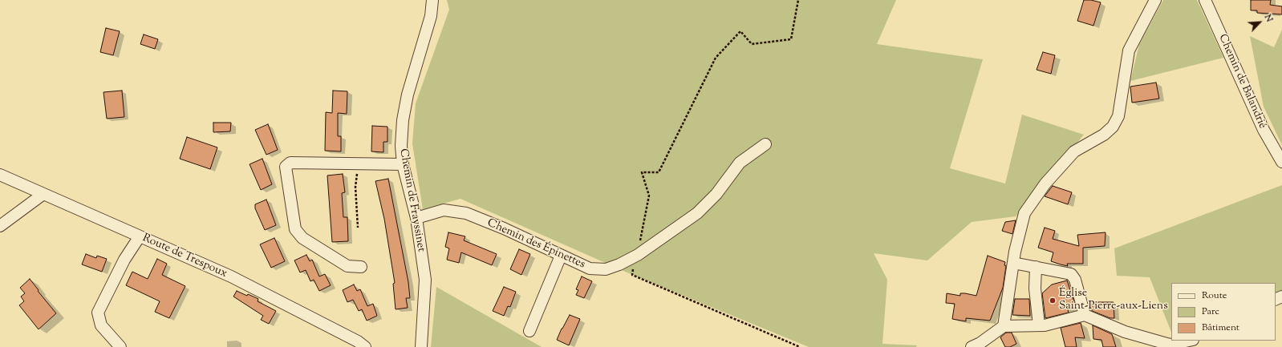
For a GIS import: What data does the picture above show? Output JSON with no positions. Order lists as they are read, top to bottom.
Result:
{
  "streets": {
    "street": [
      "Chemin de Balandrié",
      "Chemin de Frayssinet",
      "Chemin des Épinettes",
      "Route de Trespoux"
    ]
  },
  "crossings": [
    ["Chemin de Frayssinet", "Chemin des Épinettes"]
  ],
  "places": ["Église Saint-Pierre-aux-Liens"],
  "legend": ["Route", "Parc", "Bâtiment"],
  "north": "top right"
}
